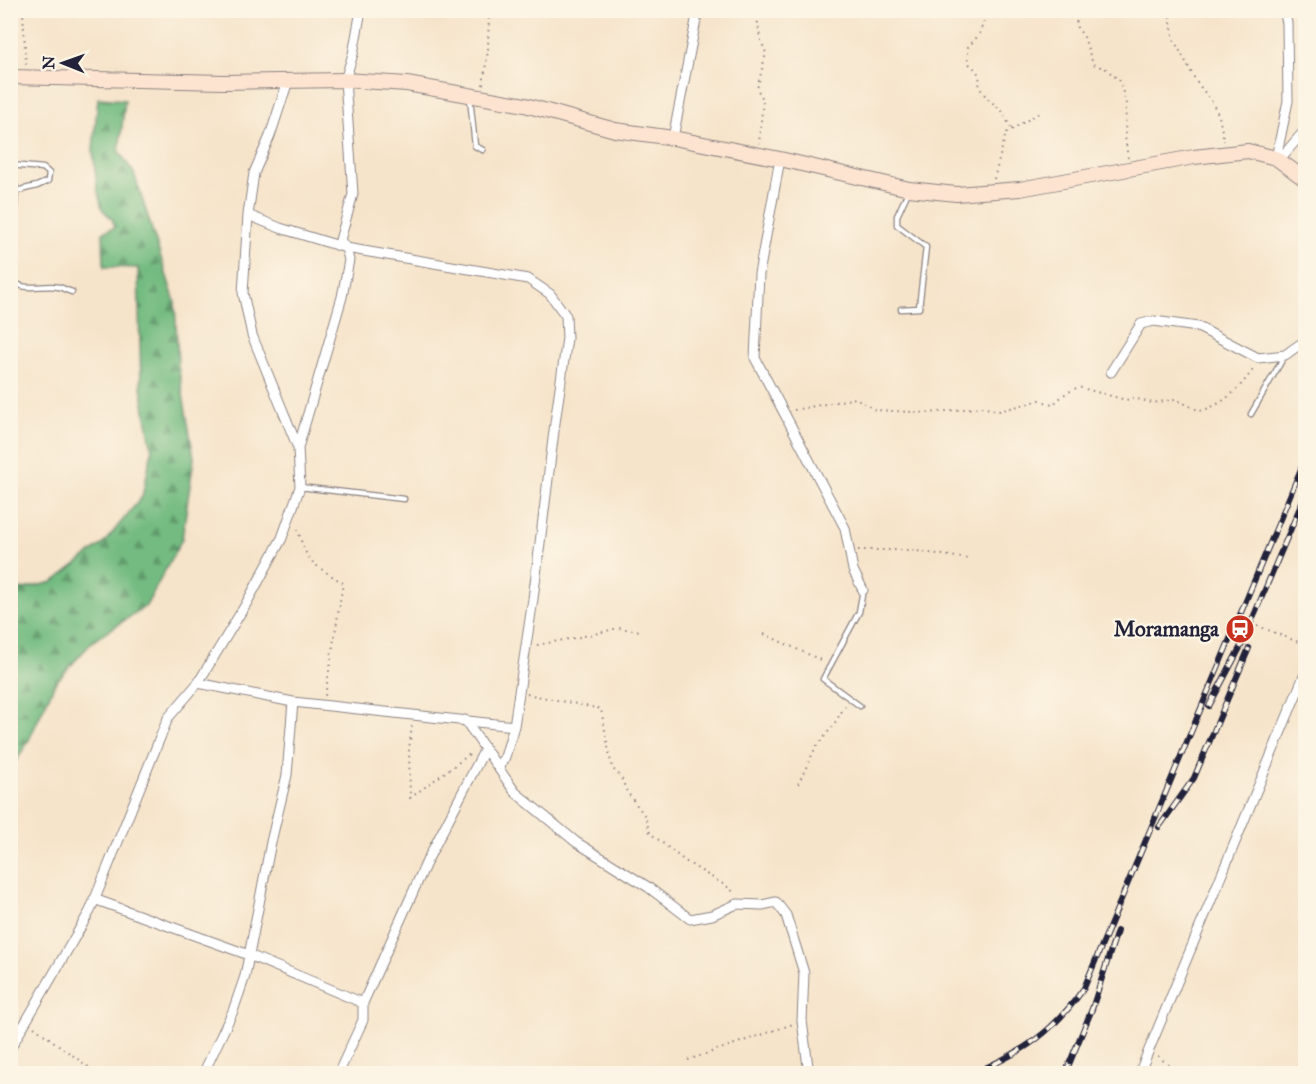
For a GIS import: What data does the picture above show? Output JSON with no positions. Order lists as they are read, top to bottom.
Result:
{
  "places": {
    "station": ["Moramanga"]
  },
  "north": "left"
}
